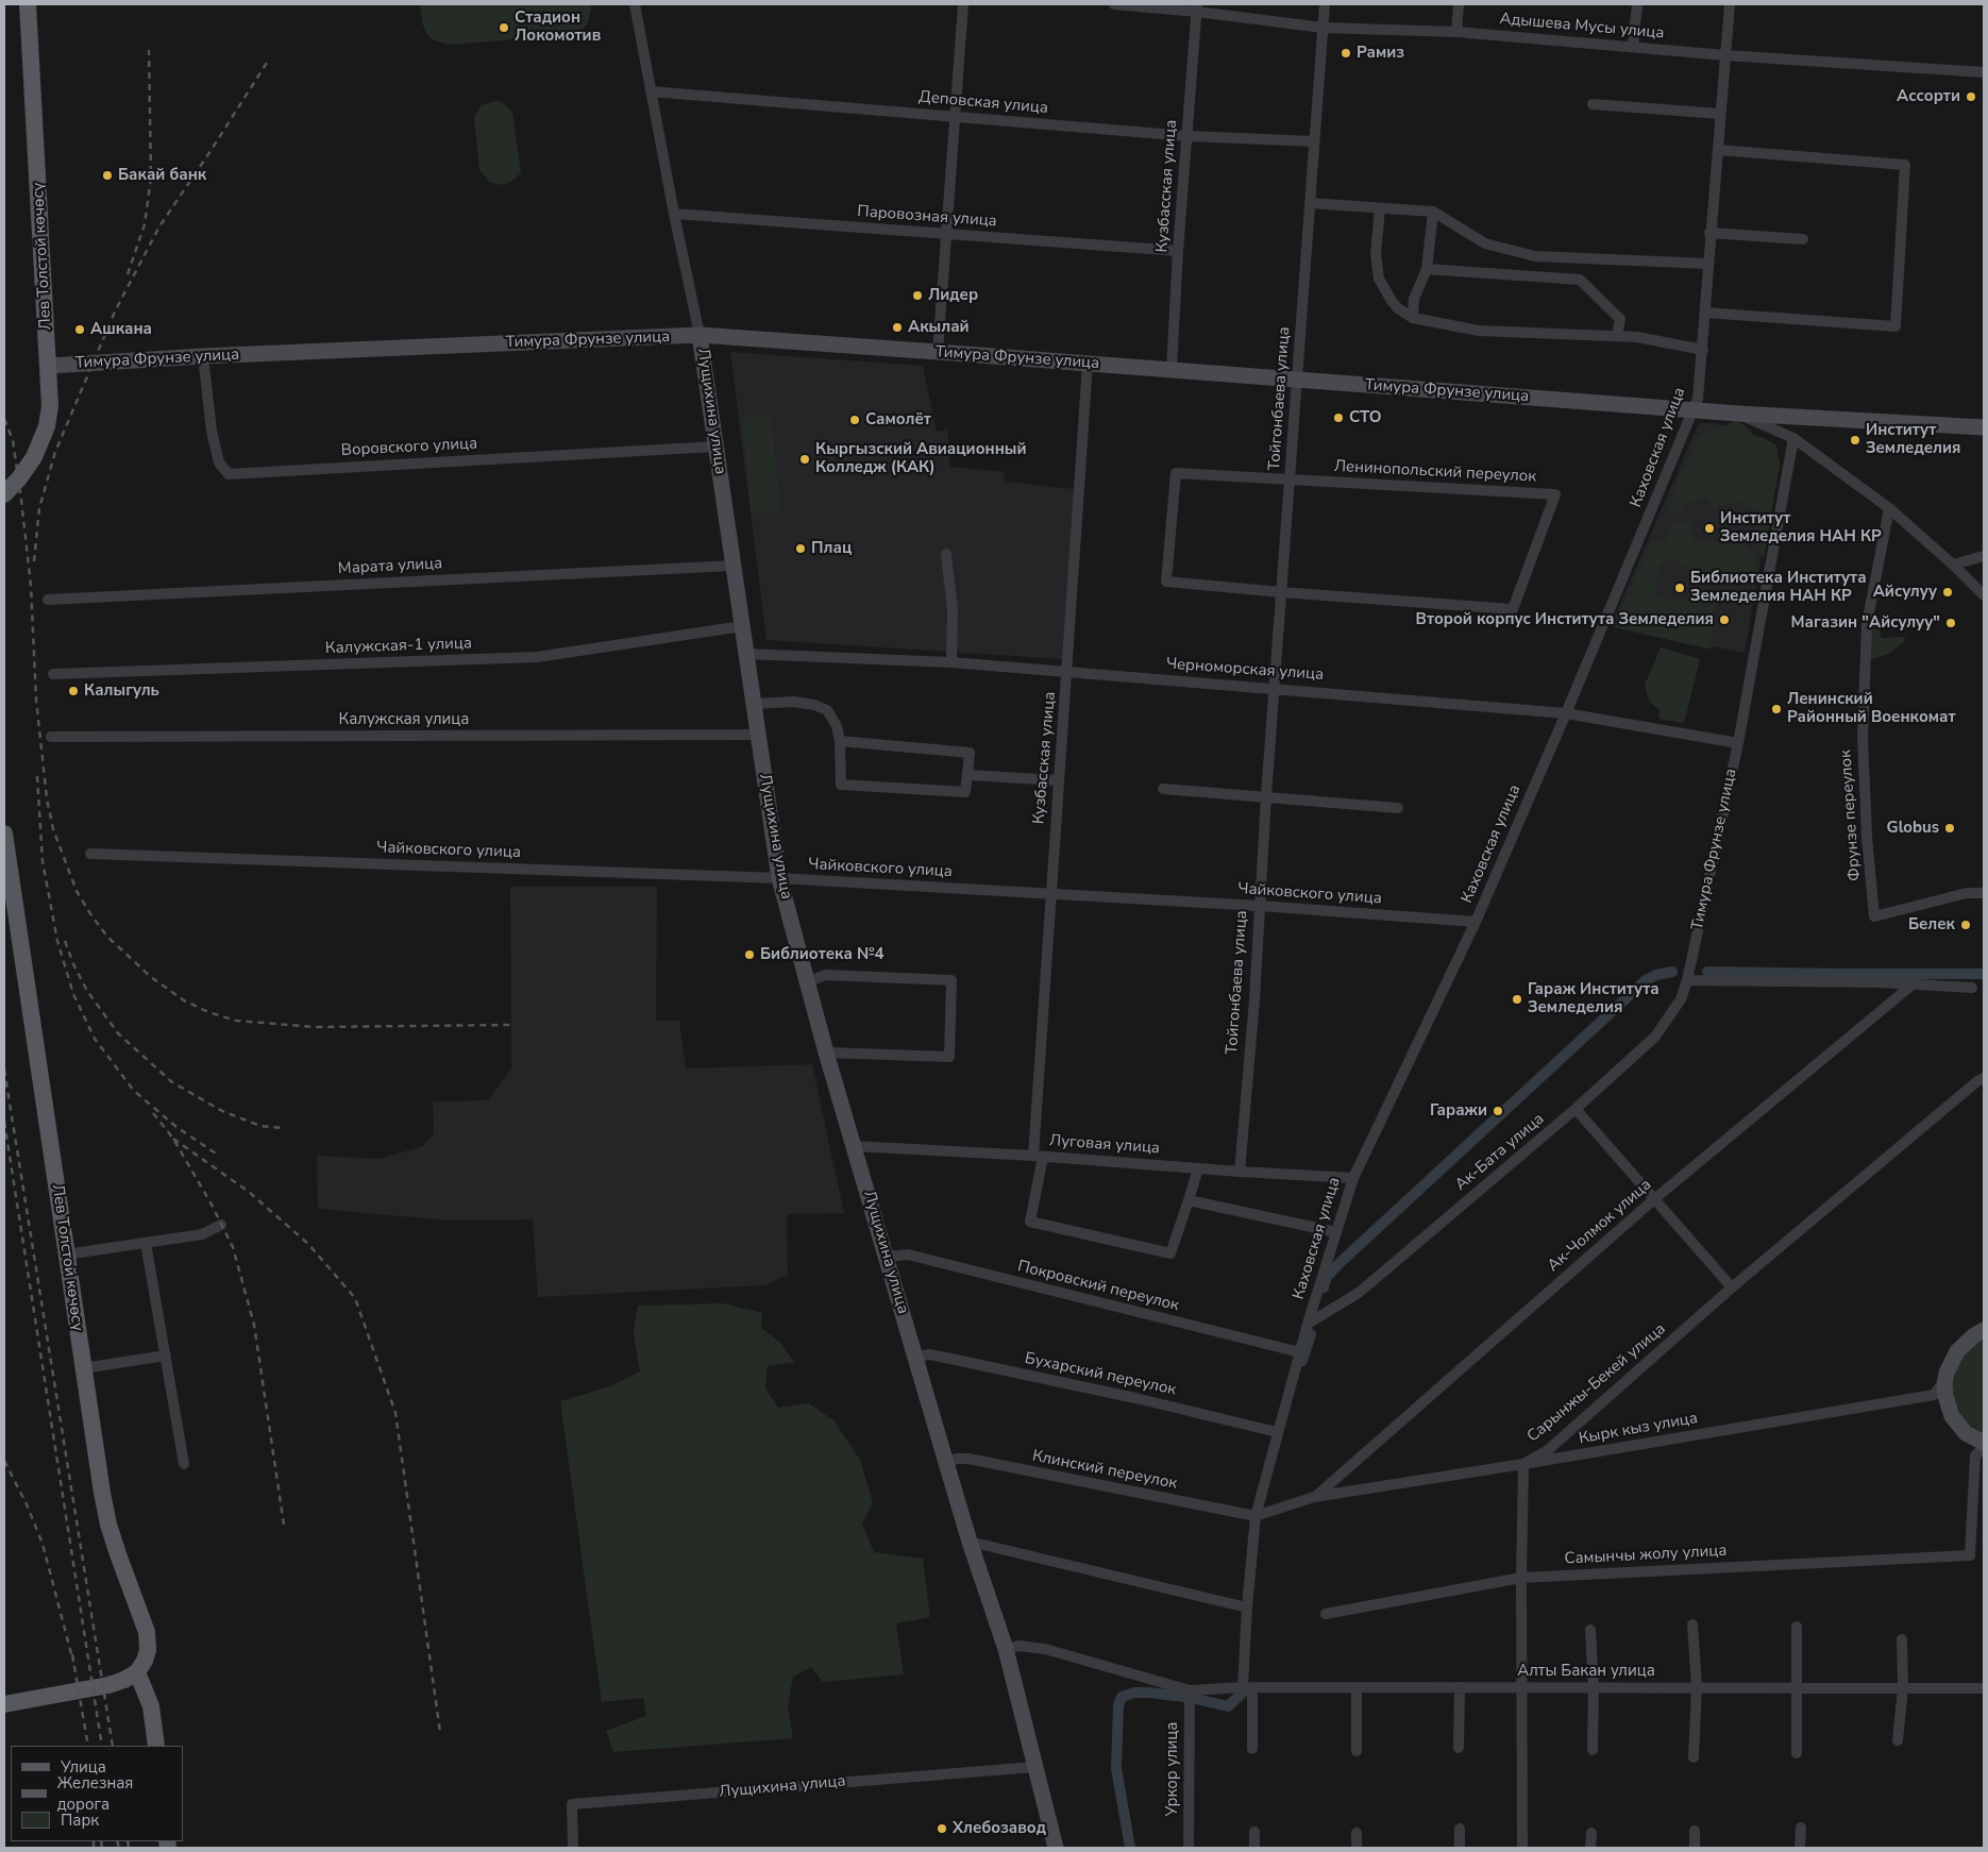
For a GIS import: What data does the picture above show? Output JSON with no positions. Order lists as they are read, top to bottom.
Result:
{
  "streets": {
    "main road": ["Лев Толстой көчөсү", "Тимура Фрунзе улица", "Лущихина улица"],
    "street": [
      "Адышева Мусы улица",
      "Деповская улица",
      "Кузбасская улица",
      "Паровозная улица",
      "Тойгонбаева улица",
      "Воровского улица",
      "Каховская улица",
      "Ленинопольский переулок",
      "Марата улица",
      "Калужская-1 улица",
      "Черноморская улица",
      "Калужская улица",
      "Фрунзе переулок",
      "Чайковского улица",
      "Луговая улица",
      "Ак-Бата улица",
      "Ак-Чолмок улица",
      "Покровский переулок",
      "Бухарский переулок",
      "Сарынжы-Бекей улица",
      "Кырк кыз улица",
      "Клинский переулок",
      "Самынчы жолу улица",
      "Алты Бакан улица",
      "Уркор улица"
    ]
  },
  "crossings": [
    ["Адышева Мусы улица", "Кузбасская улица"],
    ["Адышева Мусы улица", "Тойгонбаева улица"],
    ["Адышева Мусы улица", "Каховская улица"],
    ["Деповская улица", "Кузбасская улица"],
    ["Деповская улица", "Тойгонбаева улица"],
    ["Деповская улица", "Лущихина улица"],
    ["Кузбасская улица", "Паровозная улица"],
    ["Кузбасская улица", "Тимура Фрунзе улица"],
    ["Кузбасская улица", "Черноморская улица"],
    ["Кузбасская улица", "Чайковского улица"],
    ["Кузбасская улица", "Луговая улица"],
    ["Паровозная улица", "Лущихина улица"],
    ["Лев Толстой көчөсү", "Тимура Фрунзе улица"],
    ["Тимура Фрунзе улица", "Тойгонбаева улица"],
    ["Тимура Фрунзе улица", "Лущихина улица"],
    ["Тимура Фрунзе улица", "Воровского улица"],
    ["Тимура Фрунзе улица", "Каховская улица"],
    ["Тимура Фрунзе улица", "Черноморская улица"],
    ["Тимура Фрунзе улица", "Ак-Бата улица"],
    ["Тойгонбаева улица", "Ленинопольский переулок"],
    ["Тойгонбаева улица", "Черноморская улица"],
    ["Тойгонбаева улица", "Чайковского улица"],
    ["Тойгонбаева улица", "Луговая улица"],
    ["Лущихина улица", "Воровского улица"],
    ["Лущихина улица", "Марата улица"],
    ["Лущихина улица", "Калужская-1 улица"],
    ["Лущихина улица", "Черноморская улица"],
    ["Лущихина улица", "Калужская улица"],
    ["Лущихина улица", "Чайковского улица"],
    ["Лущихина улица", "Луговая улица"],
    ["Лущихина улица", "Покровский переулок"],
    ["Лущихина улица", "Бухарский переулок"],
    ["Лущихина улица", "Клинский переулок"],
    ["Каховская улица", "Черноморская улица"],
    ["Каховская улица", "Чайковского улица"],
    ["Каховская улица", "Луговая улица"],
    ["Каховская улица", "Ак-Бата улица"],
    ["Каховская улица", "Покровский переулок"],
    ["Каховская улица", "Бухарский переулок"],
    ["Каховская улица", "Кырк кыз улица"],
    ["Каховская улица", "Клинский переулок"],
    ["Каховская улица", "Алты Бакан улица"],
    ["Ак-Чолмок улица", "Кырк кыз улица"],
    ["Сарынжы-Бекей улица", "Кырк кыз улица"],
    ["Сарынжы-Бекей улица", "Самынчы жолу улица"],
    ["Сарынжы-Бекей улица", "Алты Бакан улица"],
    ["Кырк кыз улица", "Клинский переулок"],
    ["Алты Бакан улица", "Уркор улица"]
  ],
  "places": [
    "Стадион Локомотив",
    "Рамиз",
    "Ассорти",
    "Бакай банк",
    "Лидер",
    "Акылай",
    "Ашкана",
    "СТО",
    "Самолёт",
    "Институт Земледелия",
    "Кыргызский Авиационный Колледж (КАК)",
    "Институт Земледелия НАН КР",
    "Плац",
    "Библиотека Института Земледелия НАН КР",
    "Айсулуу",
    "Второй корпус Института Земледелия",
    "Магазин \"Айсулуу\"",
    "Калыгуль",
    "Ленинский Районный Военкомат",
    "Globus",
    "Белек",
    "Библиотека №4",
    "Гараж Института Земледелия",
    "Гаражи",
    "Хлебозавод"
  ],
  "legend": ["Улица", "Железная дорога", "Парк"]
}
